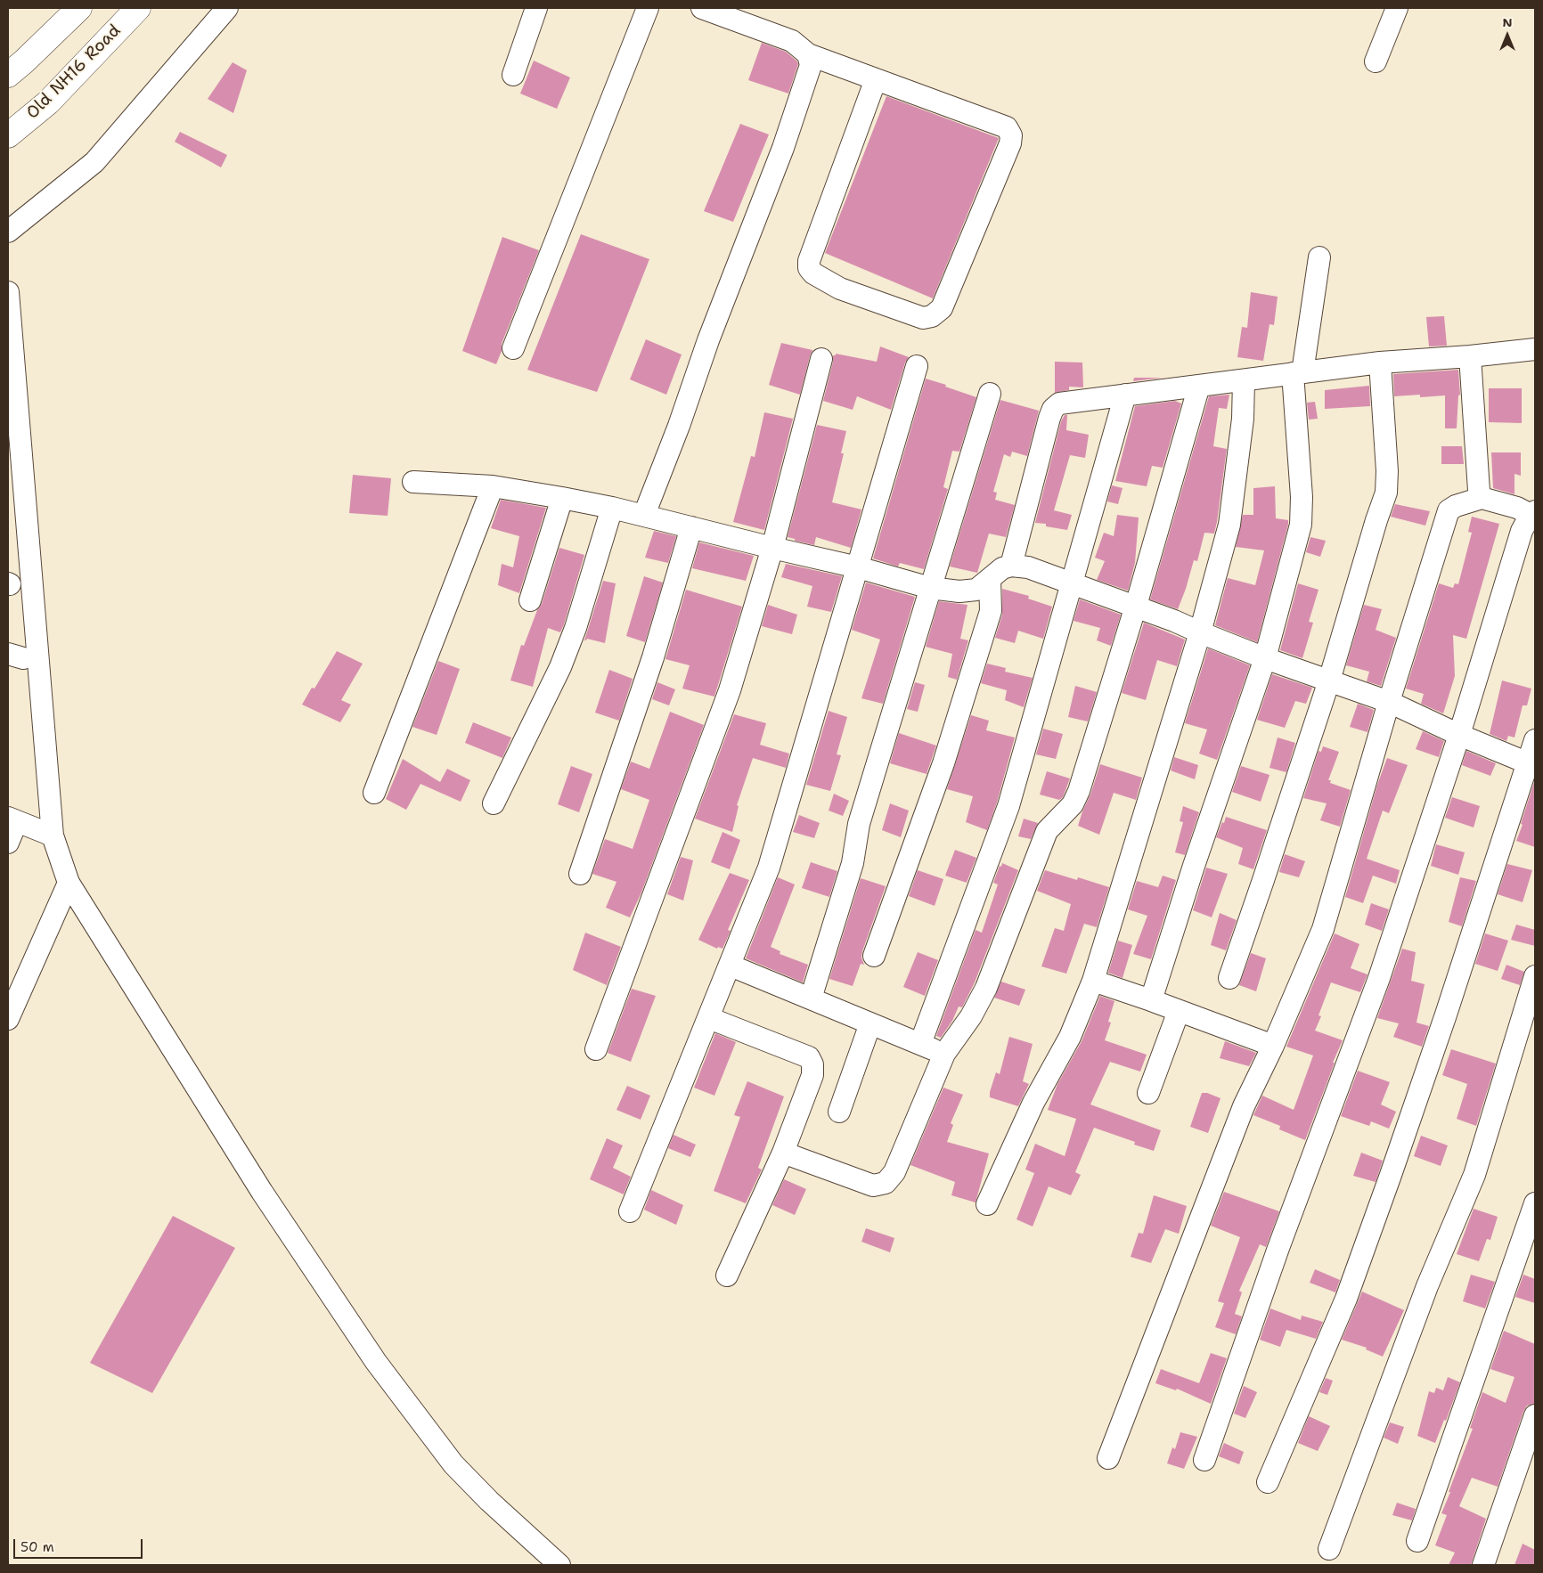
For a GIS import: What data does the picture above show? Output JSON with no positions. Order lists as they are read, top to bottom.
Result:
{
  "streets": {
    "main road": ["Old NH16 Road"]
  },
  "scale_bar": "50 m",
  "north": "top"
}
